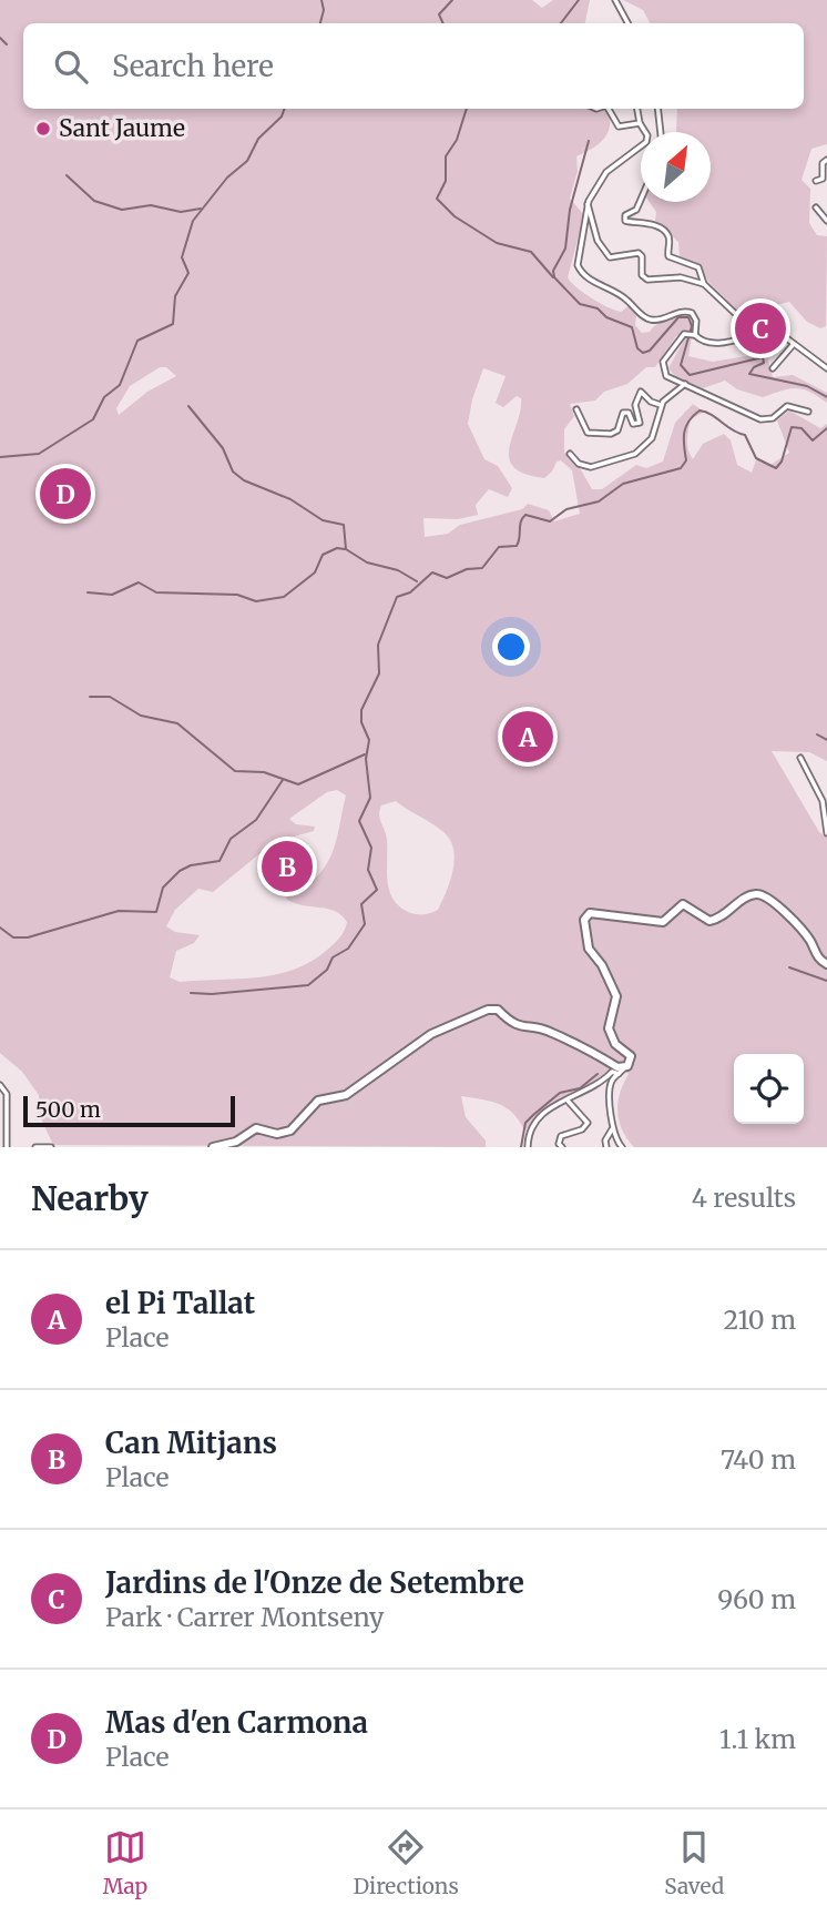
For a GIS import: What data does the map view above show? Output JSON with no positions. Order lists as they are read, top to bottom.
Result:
{
  "places": ["Sant Jaume"],
  "scale_bar": "500 m",
  "north": "top right",
  "page": {
    "search": "Search here",
    "pins": [
      "C",
      "D",
      "A",
      "B"
    ],
    "scale": "500 m",
    "heading": ["Nearby", "4 results"],
    "list": [
      {
        "mark": "A",
        "name": "el Pi Tallat",
        "note": "Place",
        "value": "210 m"
      },
      {
        "mark": "B",
        "name": "Can Mitjans",
        "note": "Place",
        "value": "740 m"
      },
      {
        "mark": "C",
        "name": "Jardins de l'Onze de Setembre",
        "note": "Park · Carrer Montseny",
        "value": "960 m"
      },
      {
        "mark": "D",
        "name": "Mas d'en Carmona",
        "note": "Place",
        "value": "1.1 km"
      }
    ],
    "nav": ["Map", "Directions", "Saved"]
  }
}
